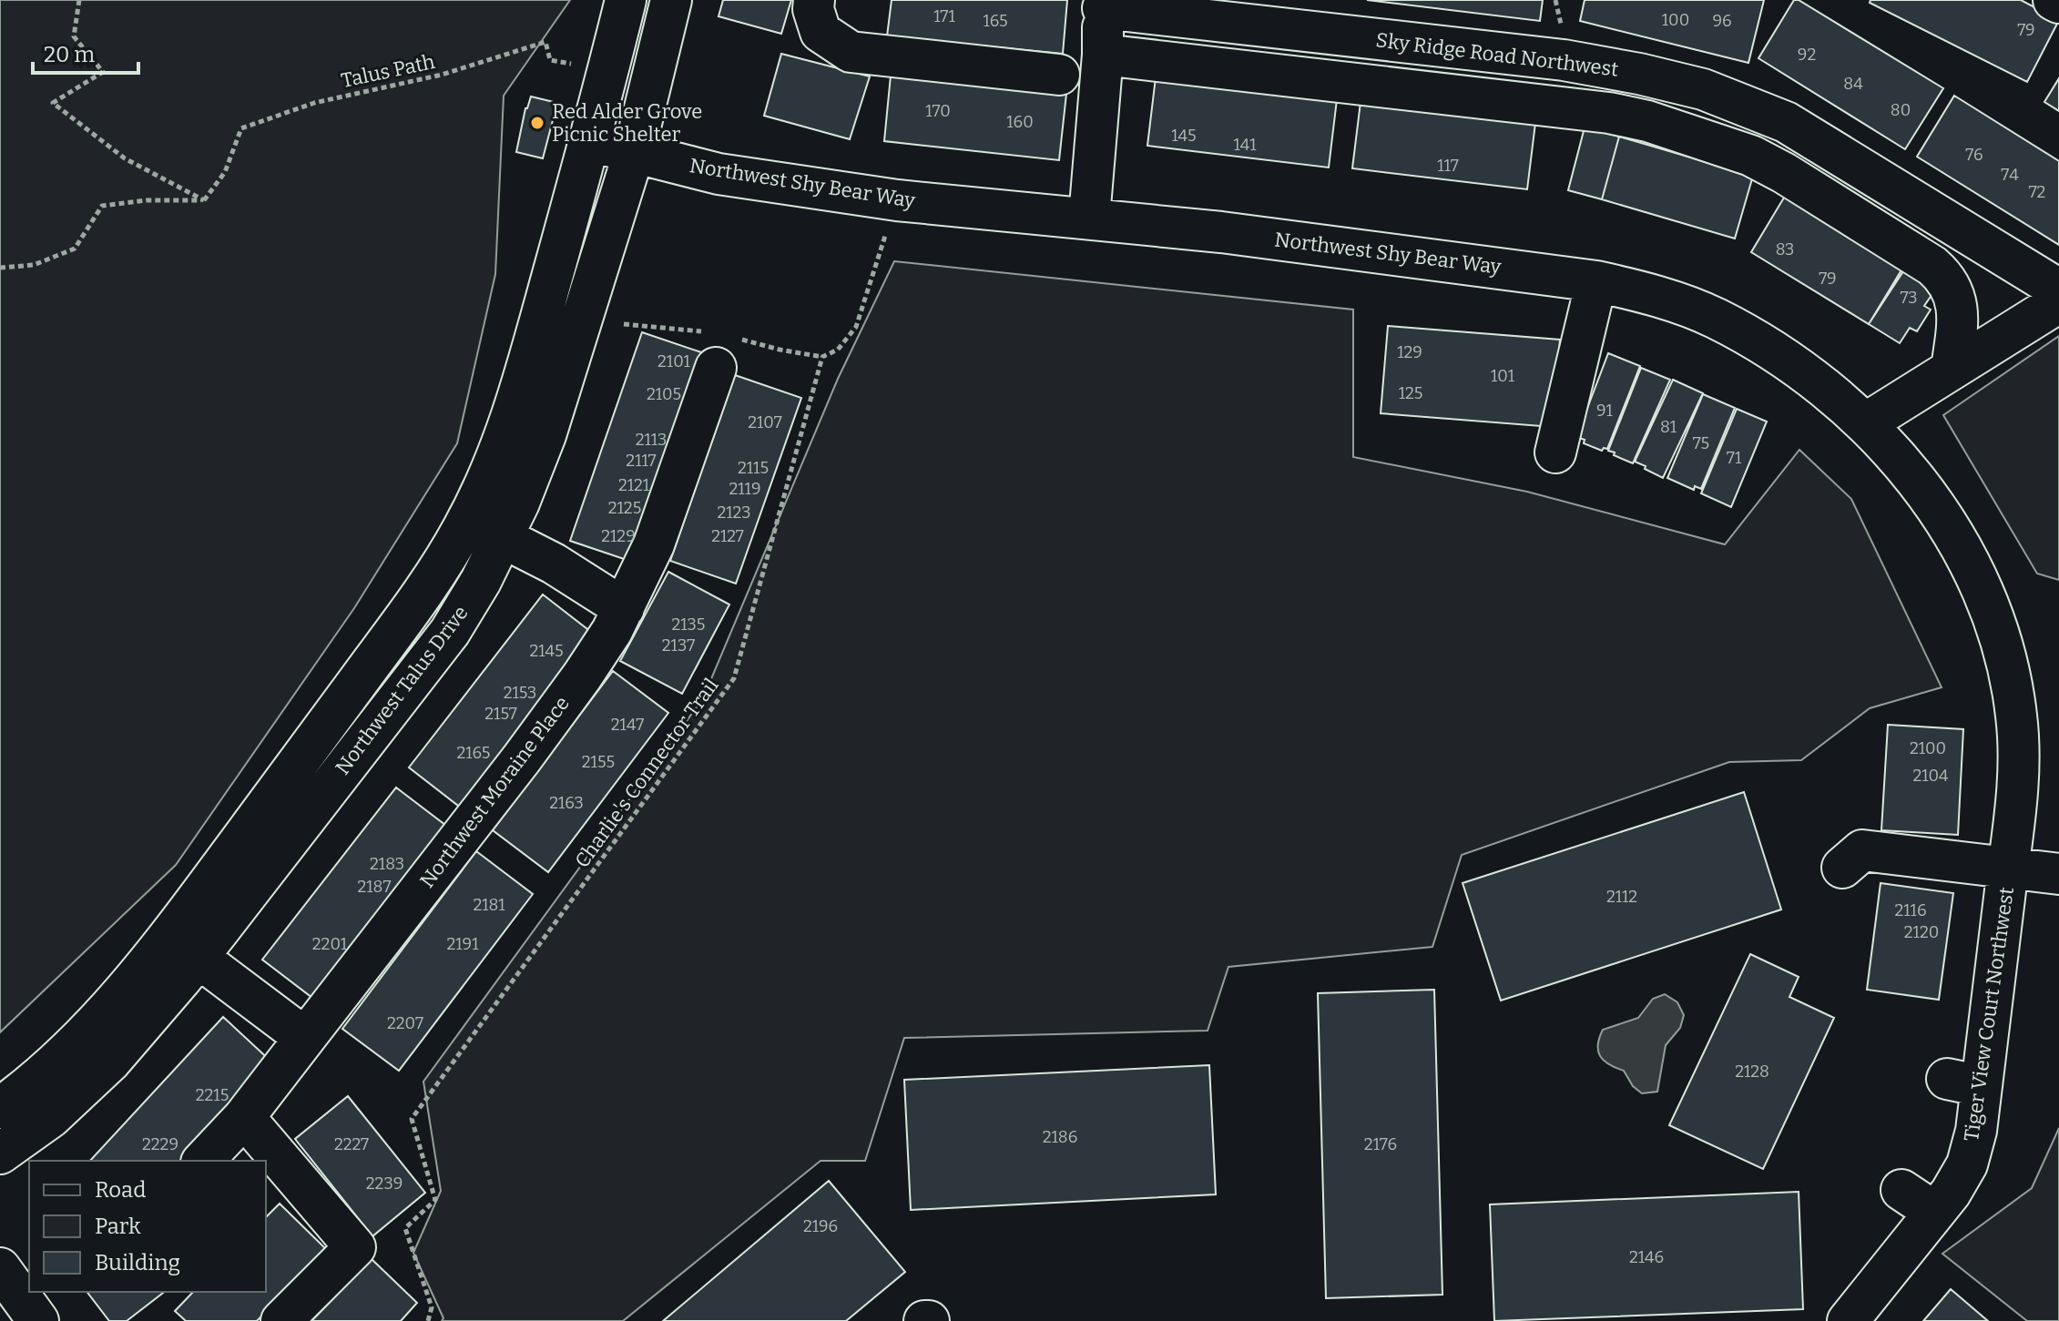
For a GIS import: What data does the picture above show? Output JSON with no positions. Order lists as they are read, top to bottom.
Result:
{
  "streets": {
    "street": [
      "Sky Ridge Road Northwest",
      "Northwest Shy Bear Way",
      "Northwest Talus Drive",
      "Northwest Moraine Place",
      "Tiger View Court Northwest"
    ],
    "path": ["Talus Path", "Charlie's Connector Trail"]
  },
  "crossings": [
    ["Sky Ridge Road Northwest", "Northwest Shy Bear Way"],
    ["Talus Path", "Northwest Talus Drive"],
    ["Northwest Shy Bear Way", "Northwest Talus Drive"],
    ["Northwest Shy Bear Way", "Charlie's Connector Trail"],
    ["Northwest Shy Bear Way", "Tiger View Court Northwest"]
  ],
  "places": ["Red Alder Grove Picnic Shelter"],
  "house_numbers": [
    "171",
    "100",
    "165",
    "96",
    "79",
    "92",
    "84",
    "80",
    "170",
    "160",
    "145",
    "141",
    "76",
    "117",
    "74",
    "72",
    "83",
    "79",
    "73",
    "129",
    "2101",
    "101",
    "125",
    "2105",
    "91",
    "2107",
    "81",
    "2113",
    "75",
    "71",
    "2117",
    "2115",
    "2121",
    "2119",
    "2125",
    "2123",
    "2129",
    "2127",
    "2135",
    "2137",
    "2145",
    "2153",
    "2157",
    "2147",
    "2100",
    "2165",
    "2155",
    "2104",
    "2163",
    "2183",
    "2187",
    "2112",
    "2181",
    "2116",
    "2120",
    "2201",
    "2191",
    "2207",
    "2128",
    "2215",
    "2186",
    "2229",
    "2227",
    "2176",
    "2239",
    "2196",
    "2146"
  ],
  "legend": ["Road", "Park", "Building"],
  "scale_bar": "20 m"
}
